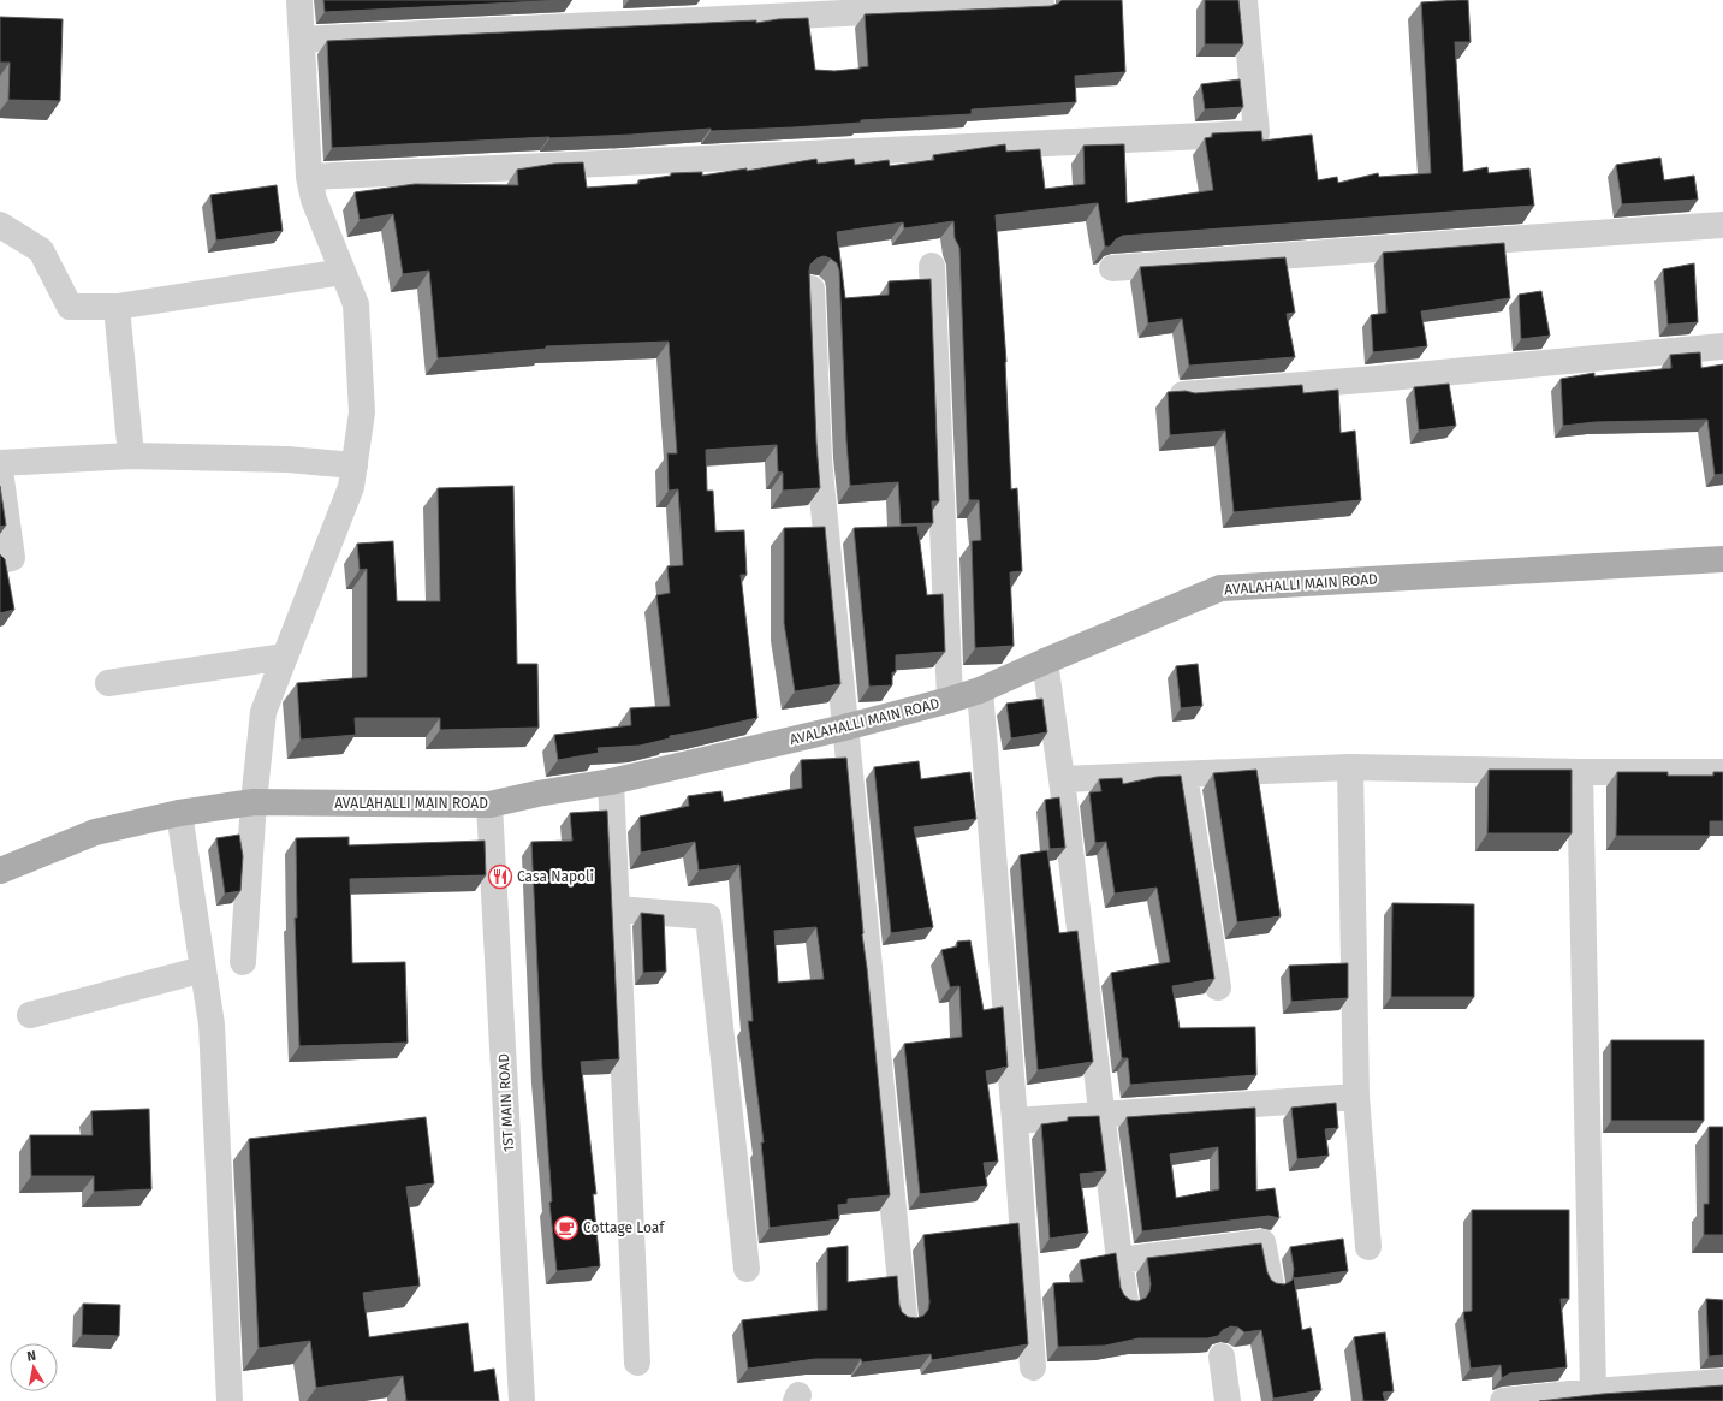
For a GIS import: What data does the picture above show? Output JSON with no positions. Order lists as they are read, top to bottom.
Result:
{
  "streets": {
    "main road": ["AVALAHALLI MAIN ROAD"],
    "street": ["1ST MAIN ROAD"]
  },
  "crossings": [
    ["AVALAHALLI MAIN ROAD", "1ST MAIN ROAD"]
  ],
  "places": {
    "restaurant": ["Casa Napoli"],
    "cafe": ["Cottage Loaf"]
  },
  "north": "top"
}
